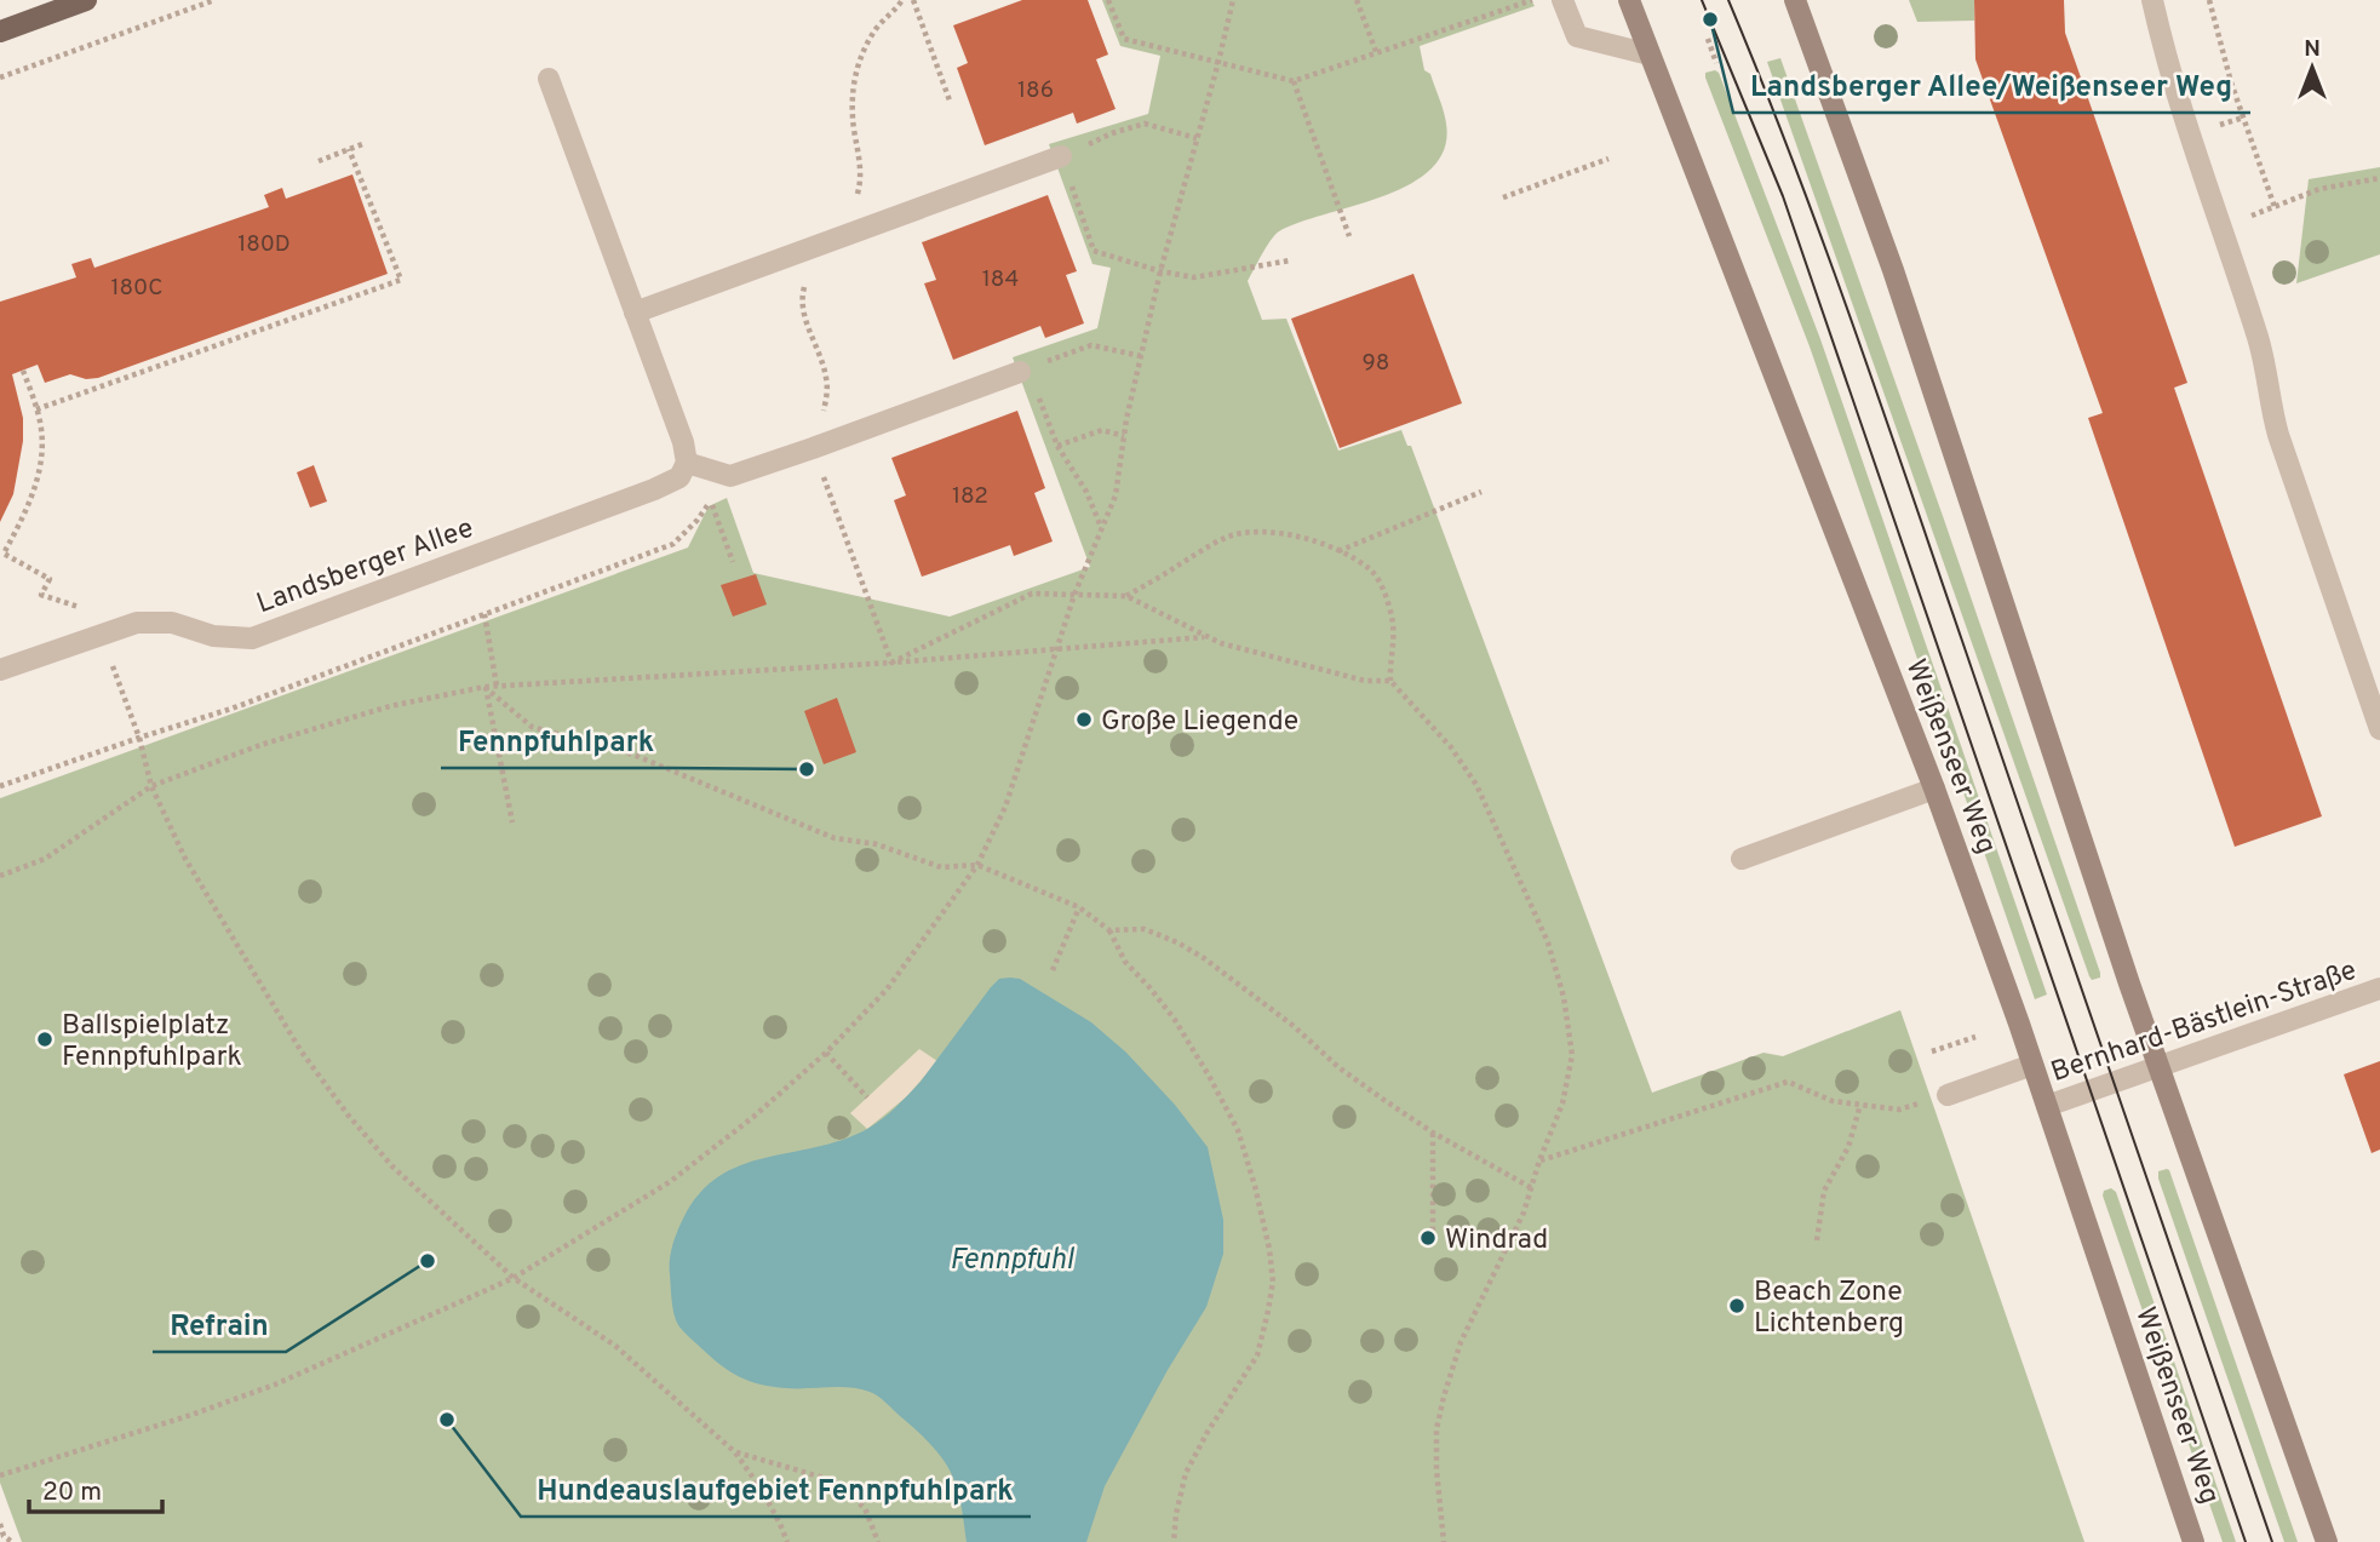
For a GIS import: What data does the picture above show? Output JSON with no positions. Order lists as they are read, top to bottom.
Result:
{
  "streets": {
    "main road": ["Weißenseer Weg"],
    "street": ["Landsberger Allee", "Bernhard-Bästlein-Straße"]
  },
  "crossings": [
    ["Weißenseer Weg", "Bernhard-Bästlein-Straße"]
  ],
  "water": ["Fennpfuhl"],
  "places": [
    "Landsberger Allee/Weißenseer Weg",
    "Große Liegende",
    "Fennpfuhlpark",
    "Ballspielplatz Fennpfuhlpark",
    "Windrad",
    "Refrain",
    "Beach Zone Lichtenberg",
    "Hundeauslaufgebiet Fennpfuhlpark"
  ],
  "house_numbers": [
    "186",
    "180D",
    "184",
    "180C",
    "98",
    "182"
  ],
  "scale_bar": "20 m",
  "north": "top"
}
